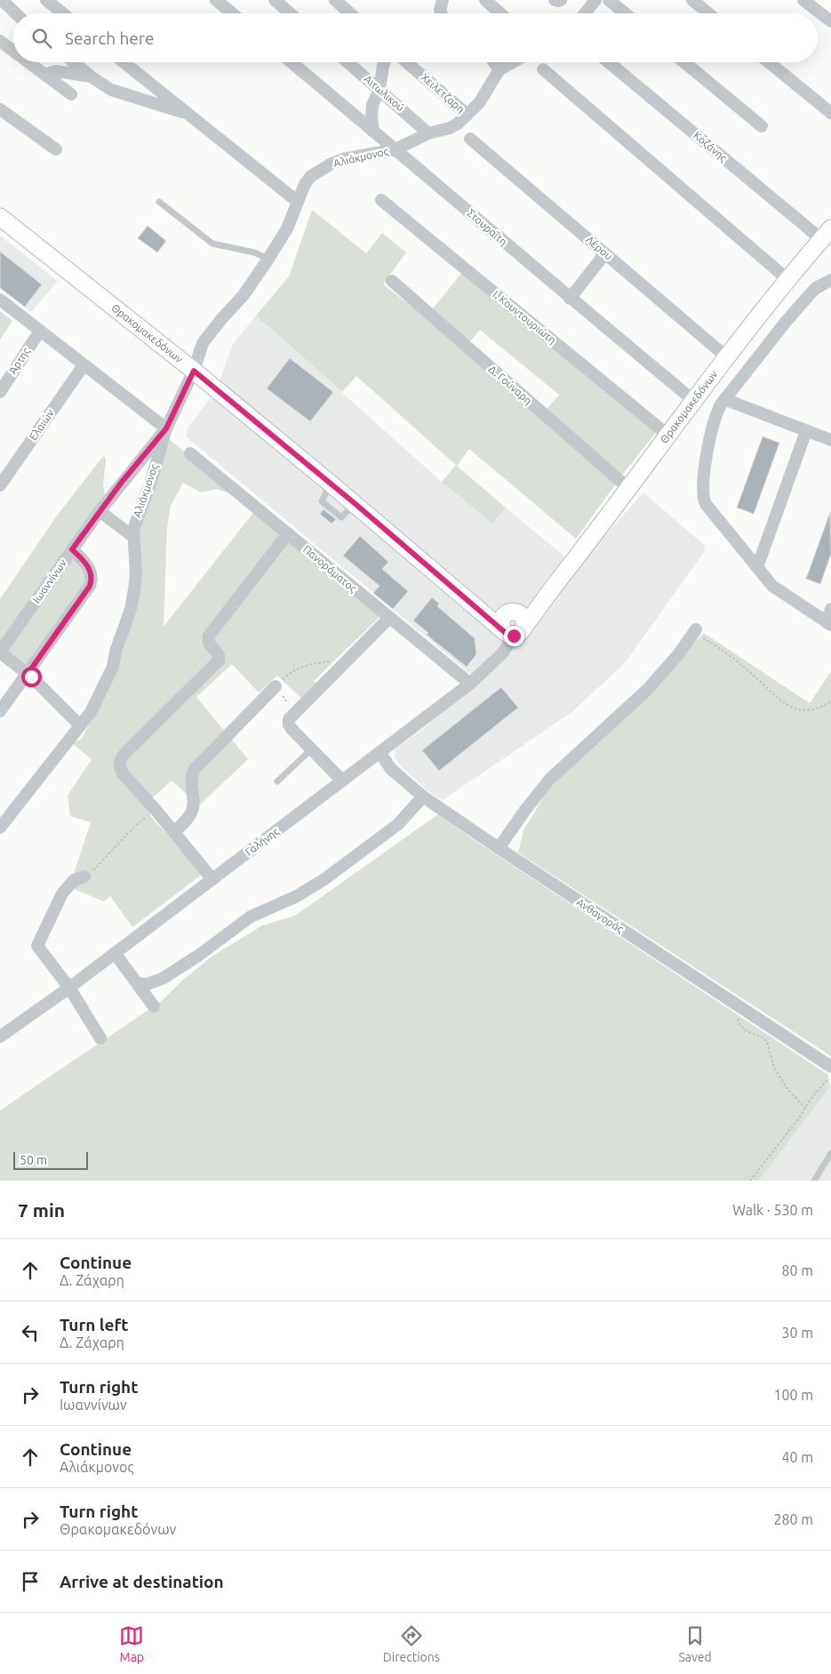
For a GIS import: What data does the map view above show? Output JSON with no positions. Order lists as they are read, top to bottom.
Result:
{
  "streets": {
    "main road": ["Θρακομακεδόνων"],
    "street": [
      "Αιτωλικού",
      "Χειλετζαρη",
      "Κοζάνης",
      "Αλιάκμονος",
      "Στουραΐτη",
      "Λέρου",
      "Ι. Κουντουριώτη",
      "Άρτης",
      "Δ. Γούναρη",
      "Ελαιών",
      "Πανοράματος",
      "Ιωαννίνων",
      "Γαλήνης",
      "Ανθαγοράς"
    ]
  },
  "crossings": [
    ["Αιτωλικού", "Αλιάκμονος"],
    ["Χειλετζαρη", "Αλιάκμονος"],
    ["Κοζάνης", "Θρακομακεδόνων"],
    ["Αλιάκμονος", "Στουραΐτη"],
    ["Αλιάκμονος", "Θρακομακεδόνων"],
    ["Αλιάκμονος", "Ιωαννίνων"],
    ["Στουραΐτη", "Θρακομακεδόνων"],
    ["Λέρου", "Θρακομακεδόνων"],
    ["Ι. Κουντουριώτη", "Θρακομακεδόνων"],
    ["Θρακομακεδόνων", "Δ. Γούναρη"],
    ["Θρακομακεδόνων", "Γαλήνης"],
    ["Πανοράματος", "Γαλήνης"],
    ["Γαλήνης", "Ανθαγοράς"]
  ],
  "scale_bar": "50 m",
  "page": {
    "search": "Search here",
    "scale": "50 m",
    "heading": ["7 min", "Walk · 530 m"],
    "list": [
      ["Continue", "Δ. Ζάχαρη", "80 m"],
      ["Turn left", "Δ. Ζάχαρη", "30 m"],
      ["Turn right", "Ιωαννίνων", "100 m"],
      ["Continue", "Αλιάκμονος", "40 m"],
      ["Turn right", "Θρακομακεδόνων", "280 m"],
      "Arrive at destination"
    ],
    "nav": ["Map", "Directions", "Saved"]
  }
}
